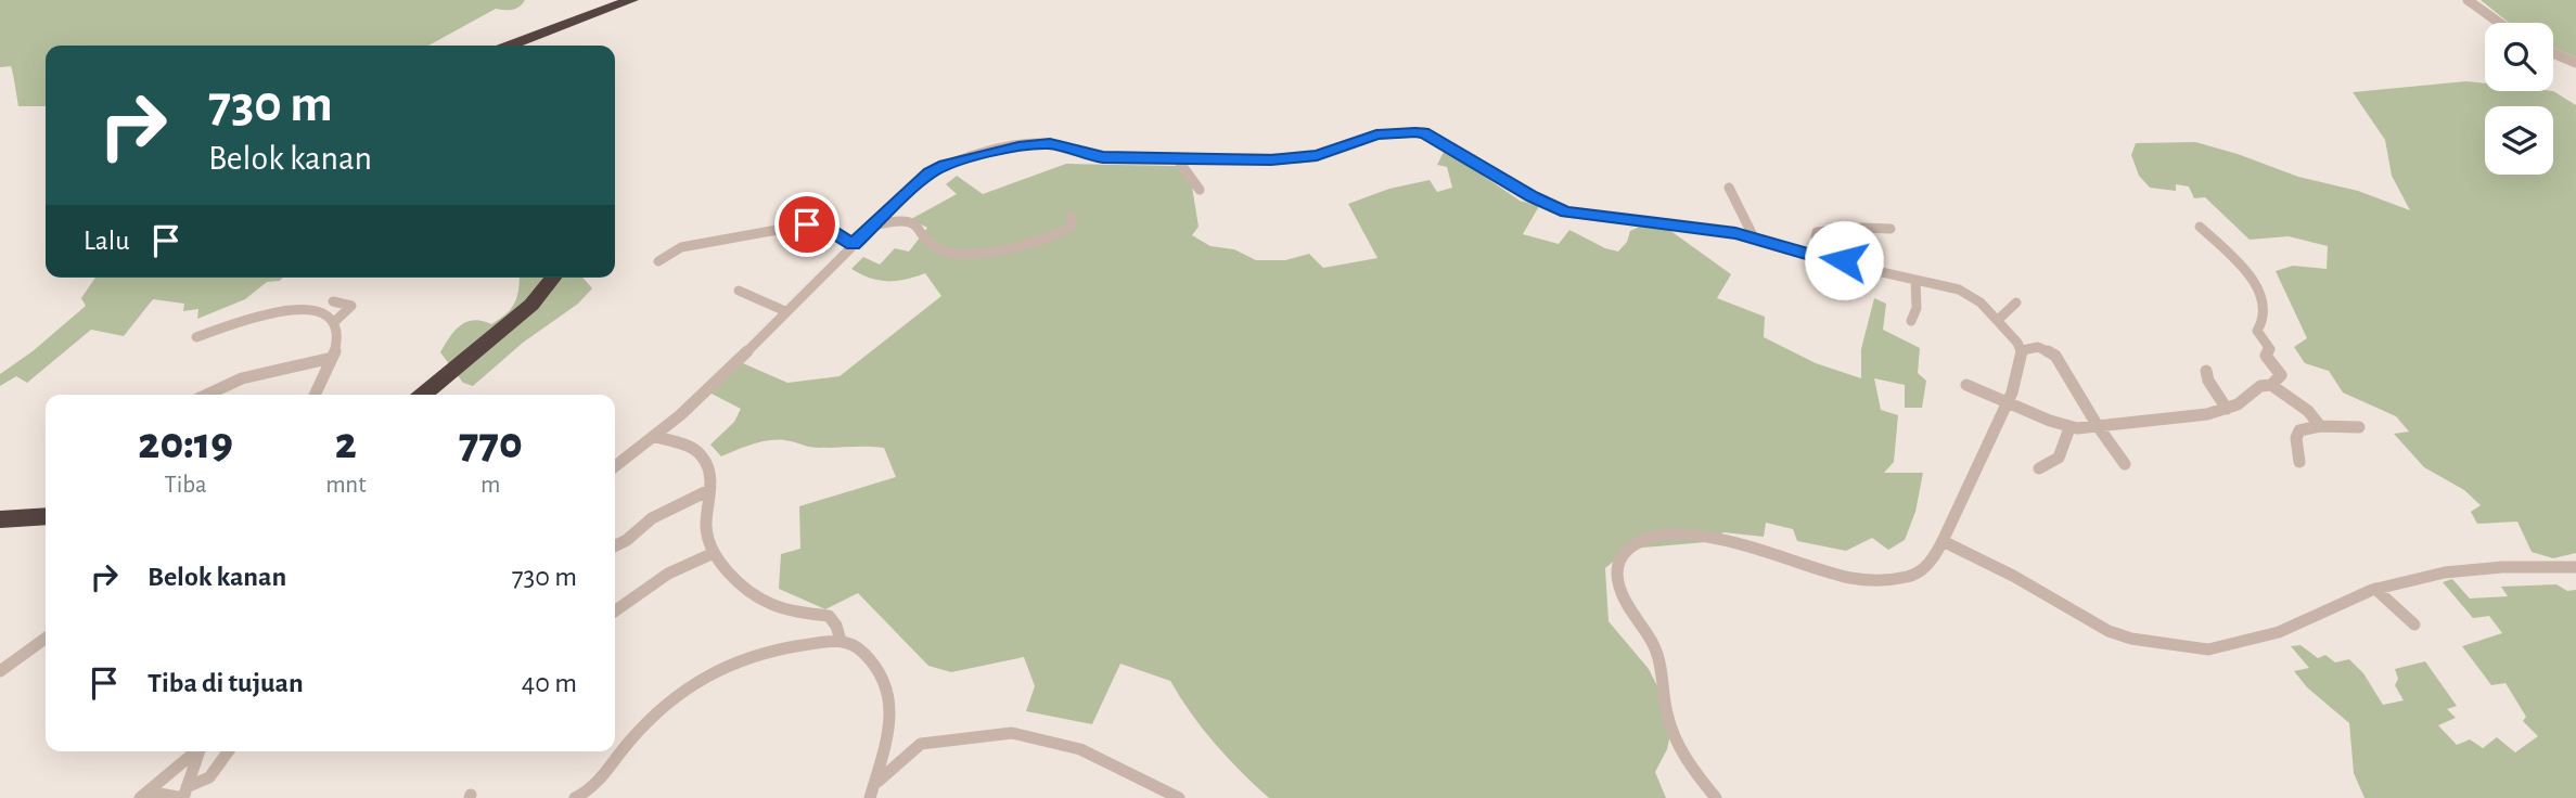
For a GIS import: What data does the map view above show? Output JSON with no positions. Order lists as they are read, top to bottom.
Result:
{
  "page": {
    "turn": ["730 m", "Belok kanan"],
    "then": "Lalu",
    "eta": [
      "20:19",
      "Tiba",
      "2",
      "mnt",
      "770",
      "m"
    ],
    "list": [
      {
        "name": "Belok kanan",
        "value": "730 m"
      },
      {
        "name": "Tiba di tujuan",
        "value": "40 m"
      }
    ]
  }
}
